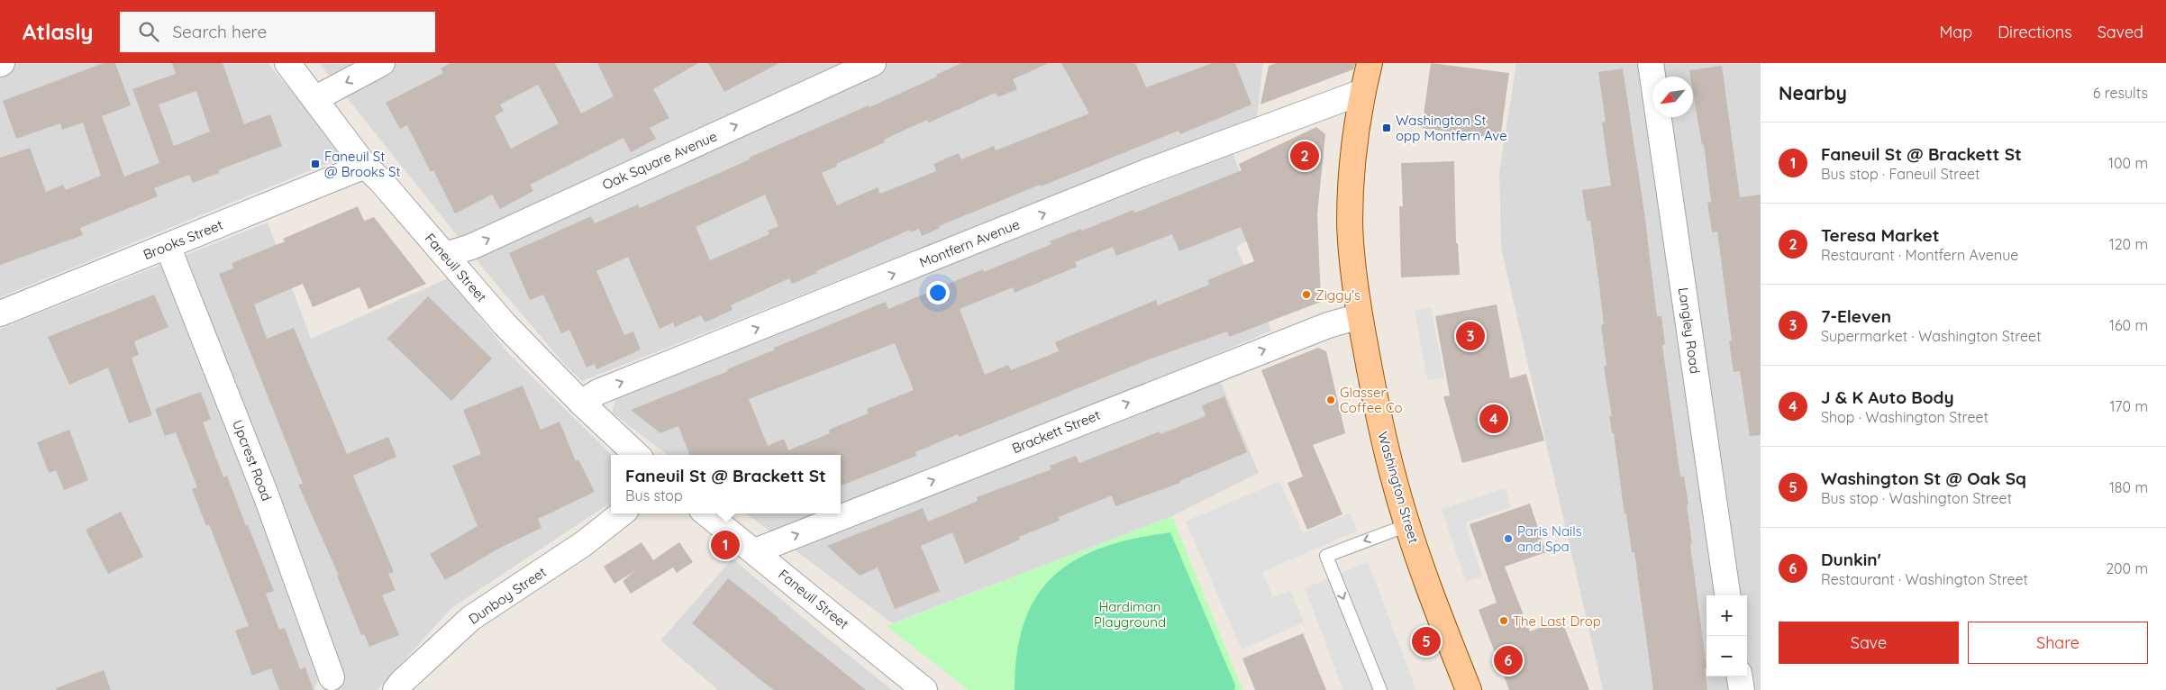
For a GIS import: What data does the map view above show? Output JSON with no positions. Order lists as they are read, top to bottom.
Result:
{
  "streets": {
    "main road": ["Washington Street"],
    "street": [
      "Oak Square Avenue",
      "Brooks Street",
      "Montfern Avenue",
      "Faneuil Street",
      "Langley Road",
      "Brackett Street",
      "Upcrest Road",
      "Dunboy Street"
    ]
  },
  "crossings": [
    ["Oak Square Avenue", "Faneuil Street"],
    ["Brooks Street", "Faneuil Street"],
    ["Brooks Street", "Upcrest Road"],
    ["Montfern Avenue", "Faneuil Street"],
    ["Montfern Avenue", "Washington Street"],
    ["Faneuil Street", "Brackett Street"],
    ["Brackett Street", "Washington Street"]
  ],
  "one_way": ["Oak Square Avenue", "Montfern Avenue", "Brackett Street"],
  "parks": ["Hardiman Playground"],
  "places": {
    "transit": ["Washington St opp Montfern Ave", "Faneuil St @ Brooks St"],
    "other": [
      "Ziggy's",
      "Glasser Coffee Co",
      "Paris Nails and Spa",
      "The Last Drop"
    ]
  },
  "north": "bottom left",
  "page": {
    "header": "Atlasly",
    "search": "Search here",
    "nav": ["Map", "Directions", "Saved"],
    "heading": ["Nearby", "6 results"],
    "list": [
      {
        "mark": "1",
        "name": "Faneuil St @ Brackett St",
        "note": "Bus stop · Faneuil Street",
        "value": "100 m"
      },
      {
        "mark": "2",
        "name": "Teresa Market",
        "note": "Restaurant · Montfern Avenue",
        "value": "120 m"
      },
      {
        "mark": "3",
        "name": "7-Eleven",
        "note": "Supermarket · Washington Street",
        "value": "160 m"
      },
      {
        "mark": "4",
        "name": "J & K Auto Body",
        "note": "Shop · Washington Street",
        "value": "170 m"
      },
      {
        "mark": "5",
        "name": "Washington St @ Oak Sq",
        "note": "Bus stop · Washington Street",
        "value": "180 m"
      },
      {
        "mark": "6",
        "name": "Dunkin'",
        "note": "Restaurant · Washington Street",
        "value": "200 m"
      }
    ],
    "pins": [
      "2",
      "3",
      "4",
      "1",
      "5",
      "6"
    ],
    "popup": ["Faneuil St @ Brackett St", "Bus stop"],
    "map_buttons": ["+", "−"],
    "buttons": ["Save", "Share"]
  }
}
